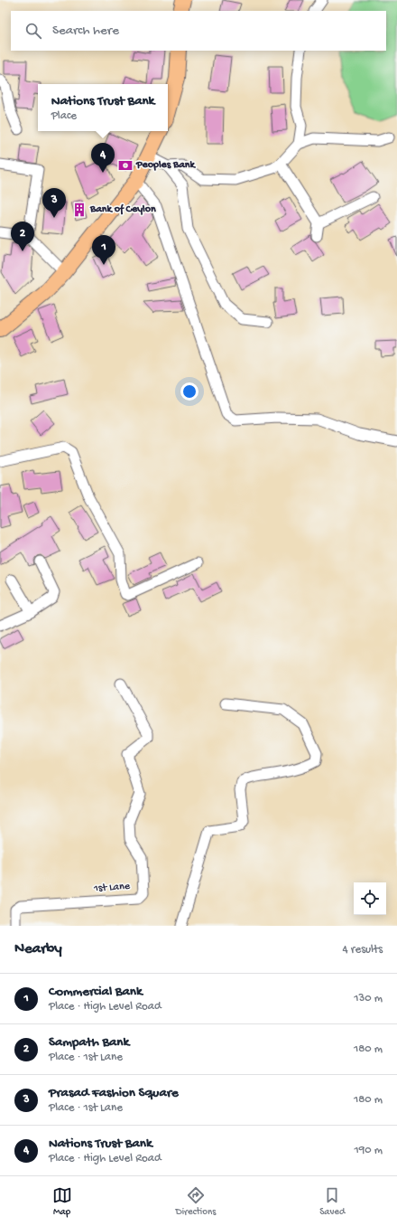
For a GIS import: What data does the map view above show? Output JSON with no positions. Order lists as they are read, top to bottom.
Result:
{
  "streets": {
    "street": ["1st Lane"]
  },
  "places": {
    "bank": ["Peoples Bank"],
    "building": ["Bank of Ceylon"]
  },
  "page": {
    "search": "Search here",
    "popup": ["Nations Trust Bank", "Place"],
    "pins": [
      "4",
      "3",
      "2",
      "1"
    ],
    "heading": ["Nearby", "4 results"],
    "list": [
      {
        "mark": "1",
        "name": "Commercial Bank",
        "note": "Place · High Level Road",
        "value": "130 m"
      },
      {
        "mark": "2",
        "name": "Sampath Bank",
        "note": "Place · 1st Lane",
        "value": "180 m"
      },
      {
        "mark": "3",
        "name": "Prasad Fashion Square",
        "note": "Place · 1st Lane",
        "value": "180 m"
      },
      {
        "mark": "4",
        "name": "Nations Trust Bank",
        "note": "Place · High Level Road",
        "value": "190 m"
      }
    ],
    "nav": ["Map", "Directions", "Saved"]
  }
}
